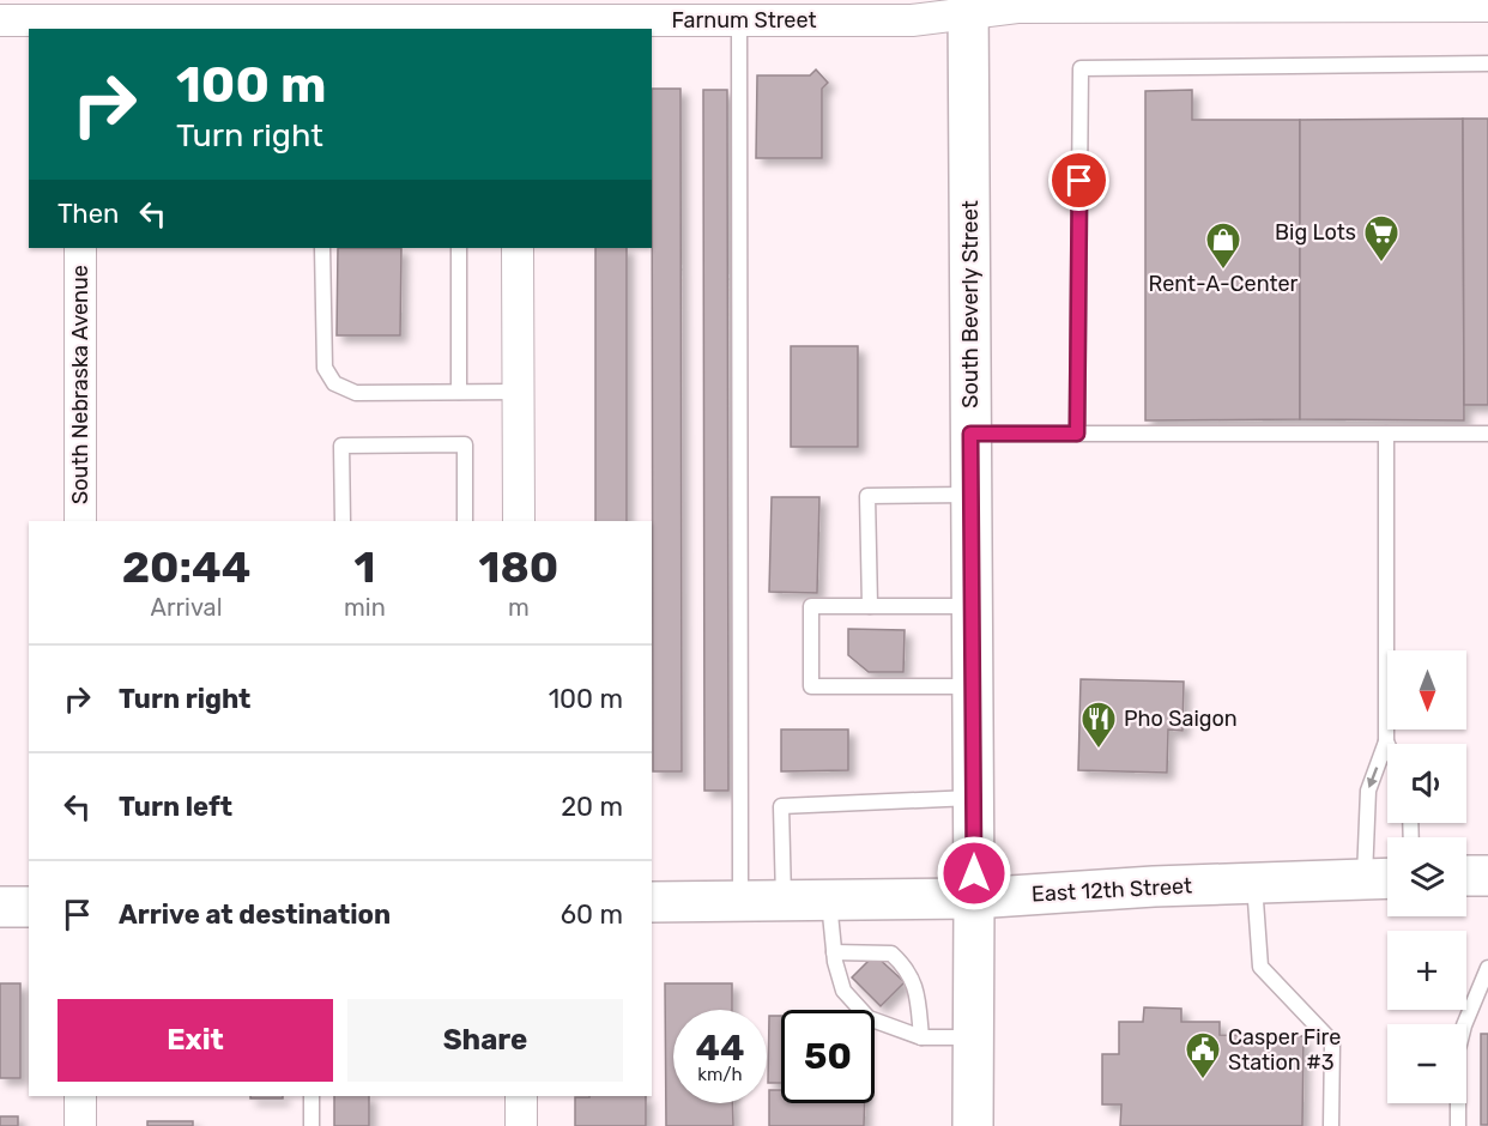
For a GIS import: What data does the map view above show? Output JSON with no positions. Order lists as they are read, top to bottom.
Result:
{
  "streets": {
    "main road": ["South Beverly Street", "East 12th Street"],
    "street": ["Farnum Street", "South Nebraska Avenue"]
  },
  "crossings": [
    ["Farnum Street", "South Beverly Street"],
    ["South Beverly Street", "East 12th Street"]
  ],
  "places": {
    "supermarket": ["Big Lots"],
    "shop": ["Rent-A-Center"],
    "restaurant": ["Pho Saigon"],
    "public building": ["Casper Fire Station #3"]
  },
  "north": "bottom",
  "page": {
    "turn": ["100 m", "Turn right"],
    "then": "Then",
    "eta": [
      "20:44",
      "Arrival",
      "1",
      "min",
      "180",
      "m"
    ],
    "list": [
      {
        "name": "Turn right",
        "value": "100 m"
      },
      {
        "name": "Turn left",
        "value": "20 m"
      },
      {
        "name": "Arrive at destination",
        "value": "60 m"
      }
    ],
    "map_buttons": ["+", "−"],
    "buttons": ["Exit", "Share"],
    "speed": "44 km/h",
    "limit": "50"
  }
}
